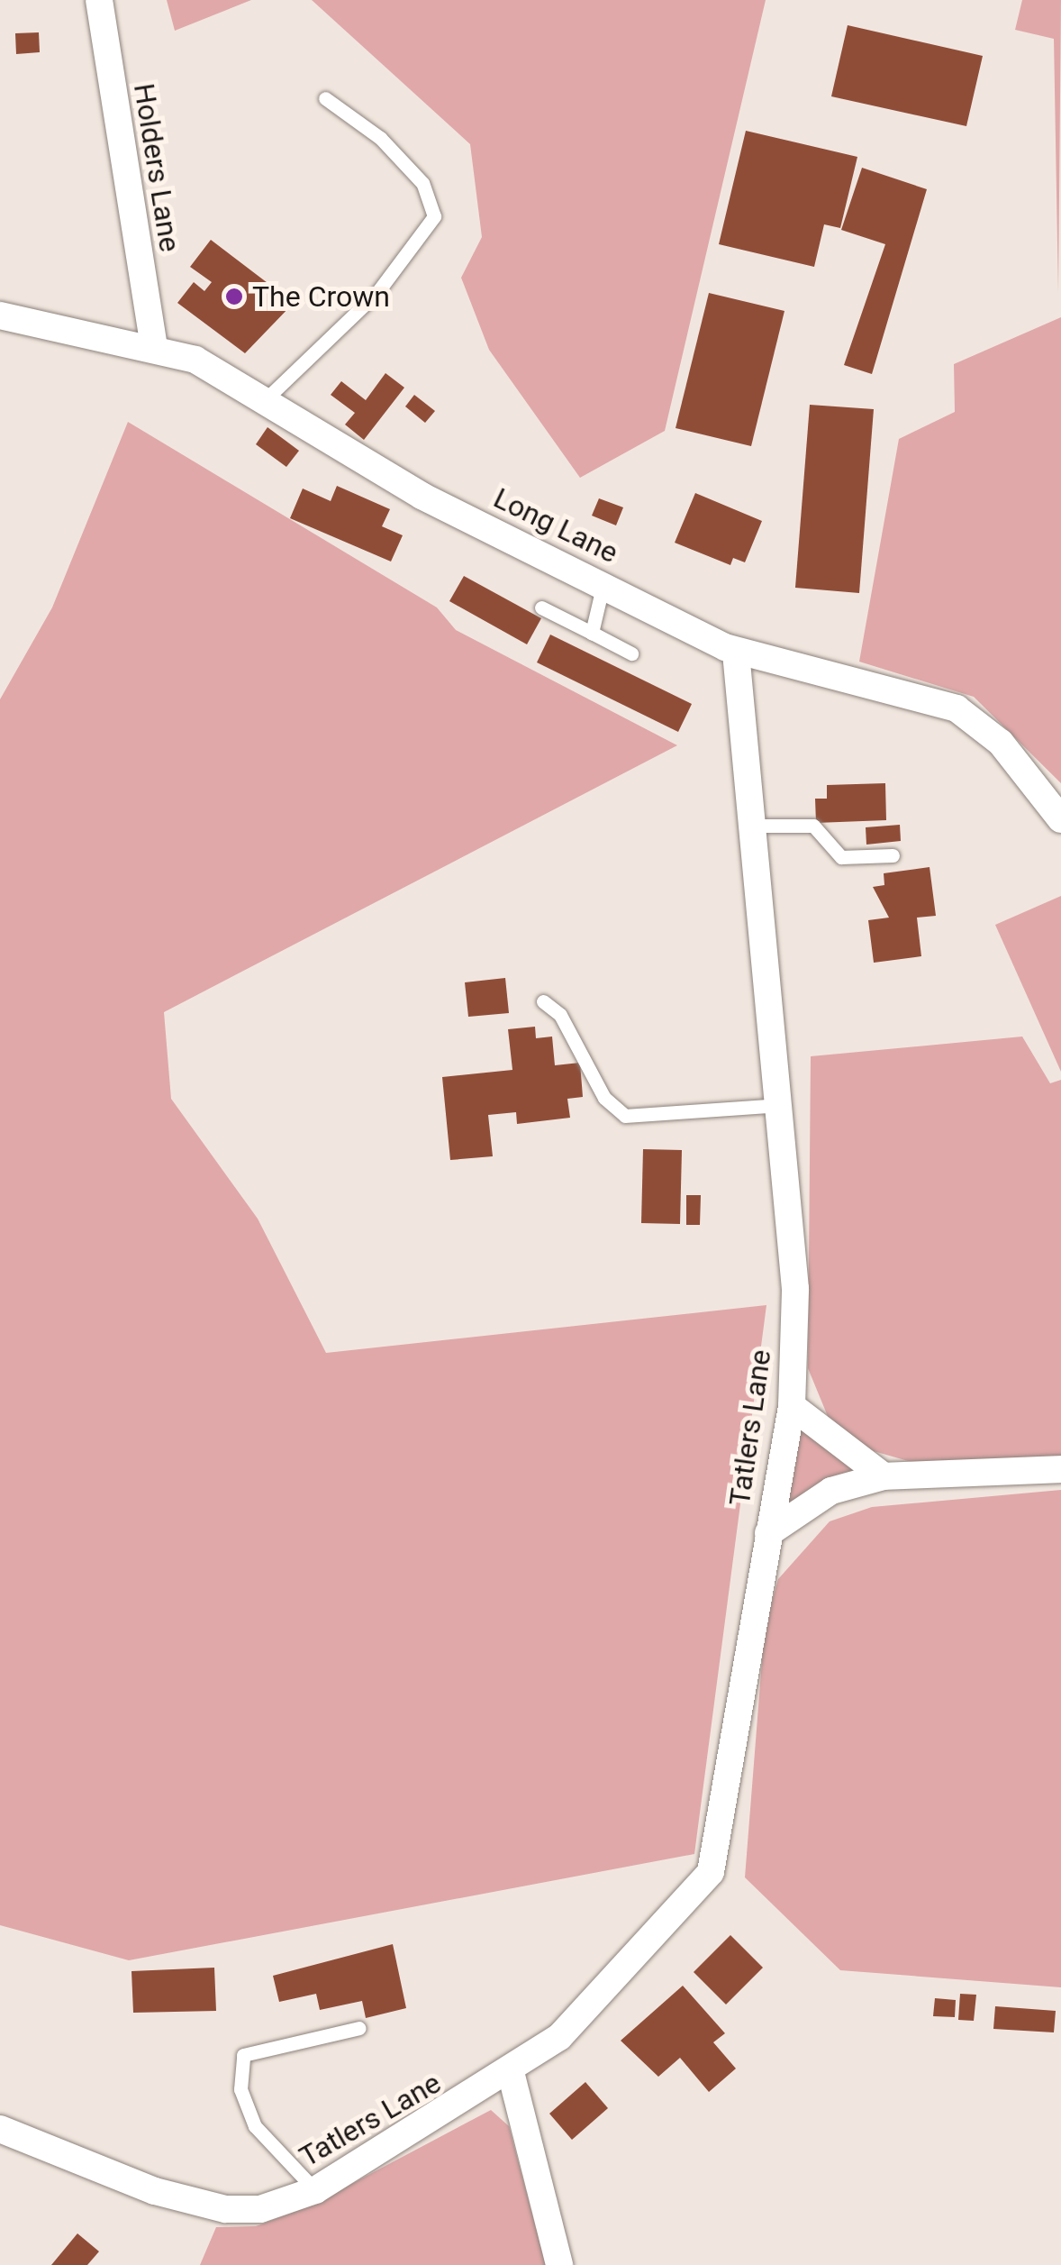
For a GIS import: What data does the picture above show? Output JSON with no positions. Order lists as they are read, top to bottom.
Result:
{
  "streets": {
    "street": ["Holders Lane", "Long Lane", "Tatlers Lane"]
  },
  "crossings": [
    ["Holders Lane", "Long Lane"],
    ["Long Lane", "Tatlers Lane"]
  ],
  "places": ["The Crown"]
}
